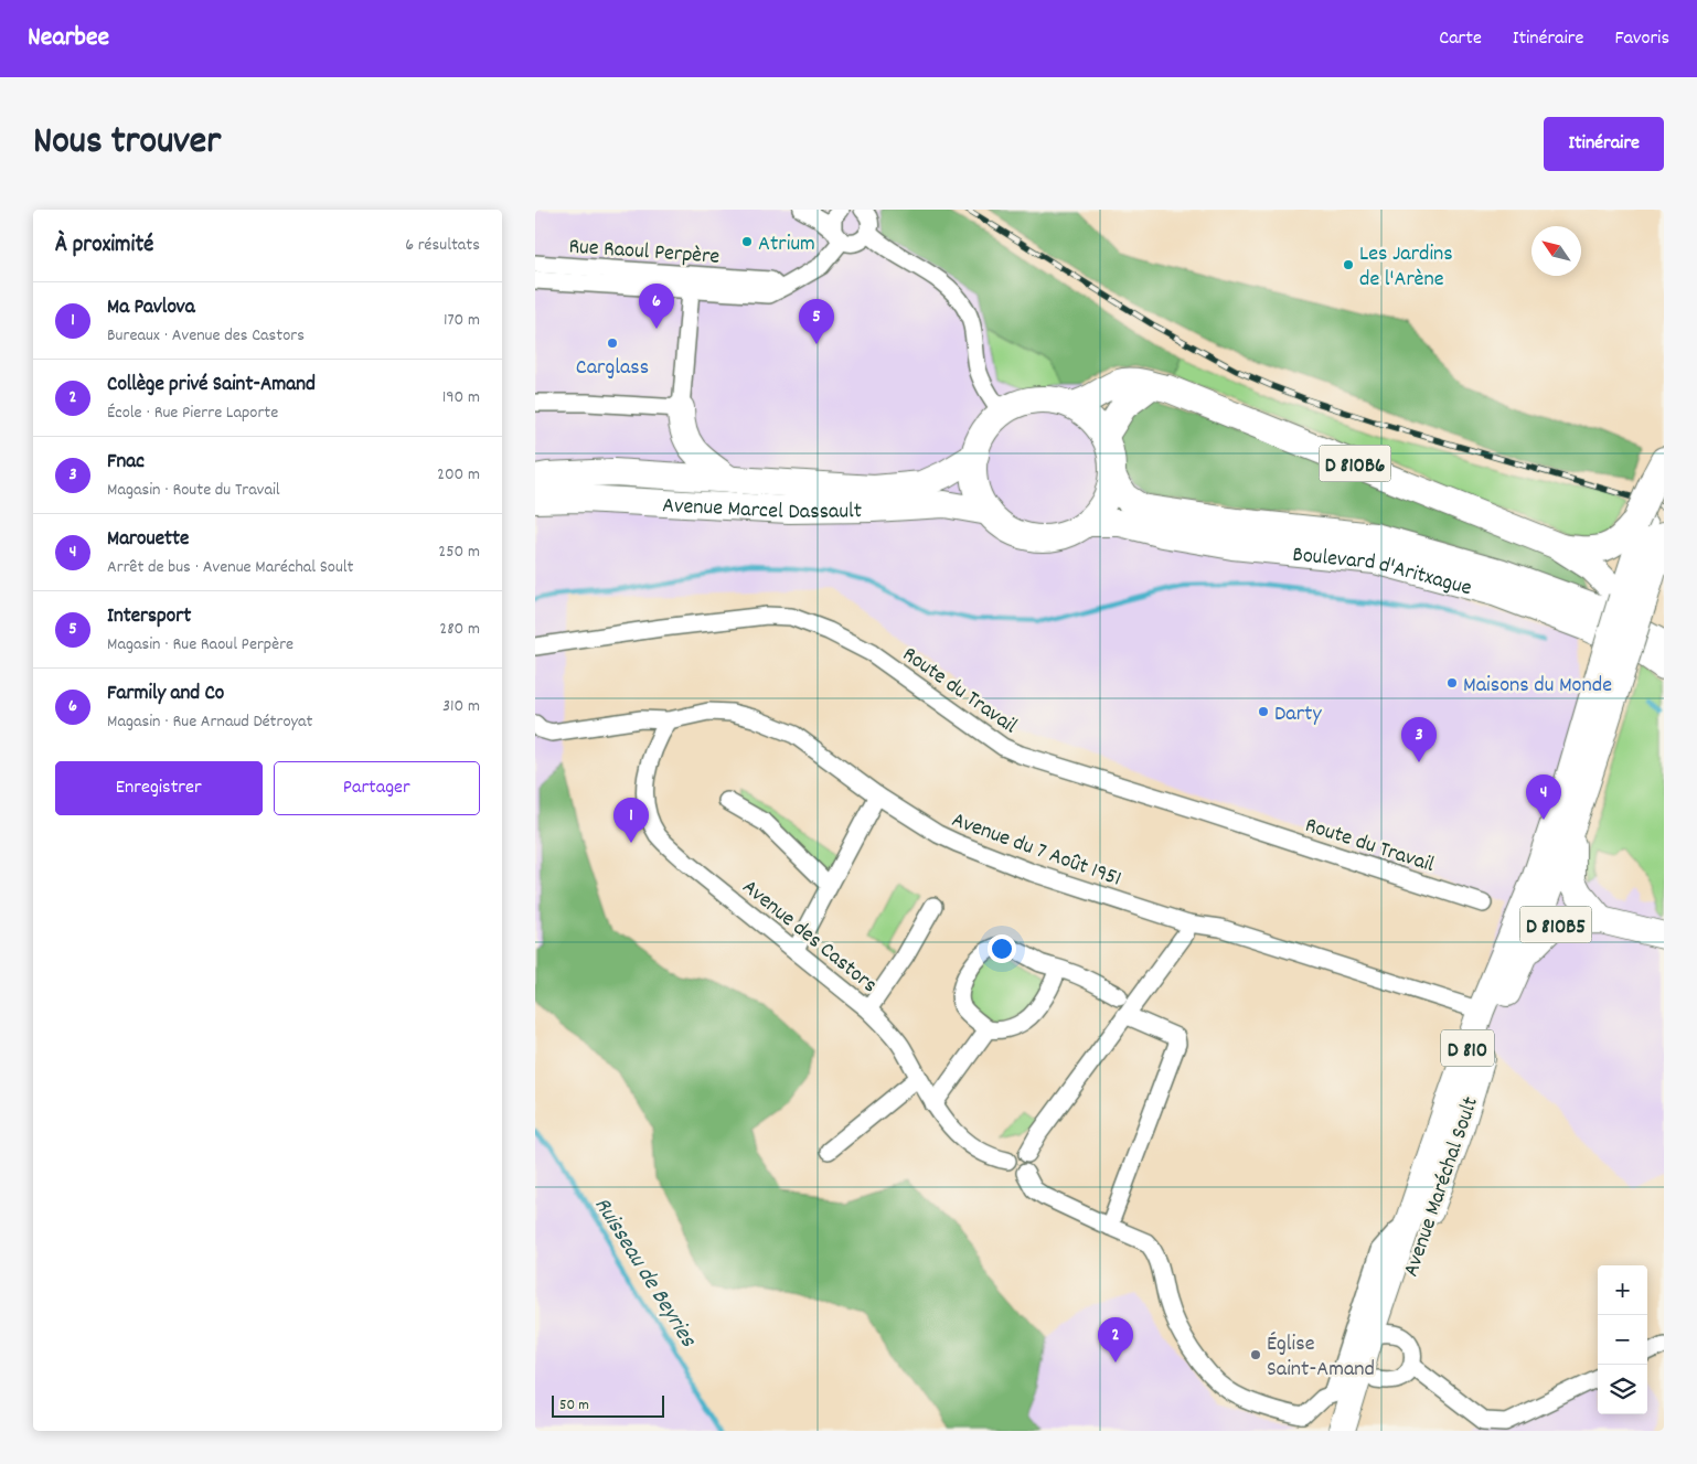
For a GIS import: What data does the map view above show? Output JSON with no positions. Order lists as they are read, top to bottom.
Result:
{
  "streets": {
    "main road": [
      "D 810B6",
      "Avenue Marcel Dassault",
      "Boulevard d'Aritxague",
      "D 810B5",
      "D 810",
      "Avenue Maréchal Soult"
    ],
    "street": [
      "Rue Raoul Perpère",
      "Route du Travail",
      "Avenue du 7 Août 1951",
      "Avenue des Castors"
    ]
  },
  "crossings": [
    ["D 810B6", "Avenue Marcel Dassault"],
    ["D 810B6", "Boulevard d'Aritxague"],
    ["D 810B6", "D 810"],
    ["Avenue Marcel Dassault", "Boulevard d'Aritxague"],
    ["Avenue du 7 Août 1951", "Avenue des Castors"],
    ["Avenue du 7 Août 1951", "D 810"],
    ["D 810B5", "Avenue Maréchal Soult"],
    ["D 810", "Avenue Maréchal Soult"]
  ],
  "water": ["Ruisseau de Beyries"],
  "places": [
    "Atrium",
    "Les Jardins de l'Arène",
    "Carglass",
    "Maisons du Monde",
    "Darty",
    "Église Saint-Amand"
  ],
  "scale_bar": "50 m",
  "north": "top left",
  "page": {
    "header": "Nearbee",
    "nav": ["Carte", "Itinéraire", "Favoris"],
    "title": "Nous trouver",
    "buttons": [
      "Itinéraire",
      ["Enregistrer", "Partager"]
    ],
    "heading": ["À proximité", "6 résultats"],
    "list": [
      {
        "mark": "1",
        "name": "Ma Pavlova",
        "note": "Bureaux · Avenue des Castors",
        "value": "170 m"
      },
      {
        "mark": "2",
        "name": "Collège privé Saint-Amand",
        "note": "École · Rue Pierre Laporte",
        "value": "190 m"
      },
      {
        "mark": "3",
        "name": "Fnac",
        "note": "Magasin · Route du Travail",
        "value": "200 m"
      },
      {
        "mark": "4",
        "name": "Marouette",
        "note": "Arrêt de bus · Avenue Maréchal Soult",
        "value": "250 m"
      },
      {
        "mark": "5",
        "name": "Intersport",
        "note": "Magasin · Rue Raoul Perpère",
        "value": "280 m"
      },
      {
        "mark": "6",
        "name": "Farmily and Co",
        "note": "Magasin · Rue Arnaud Détroyat",
        "value": "310 m"
      }
    ],
    "pins": [
      "6",
      "5",
      "3",
      "4",
      "1",
      "2"
    ],
    "map_buttons": ["+", "−"],
    "scale": "50 m"
  }
}
